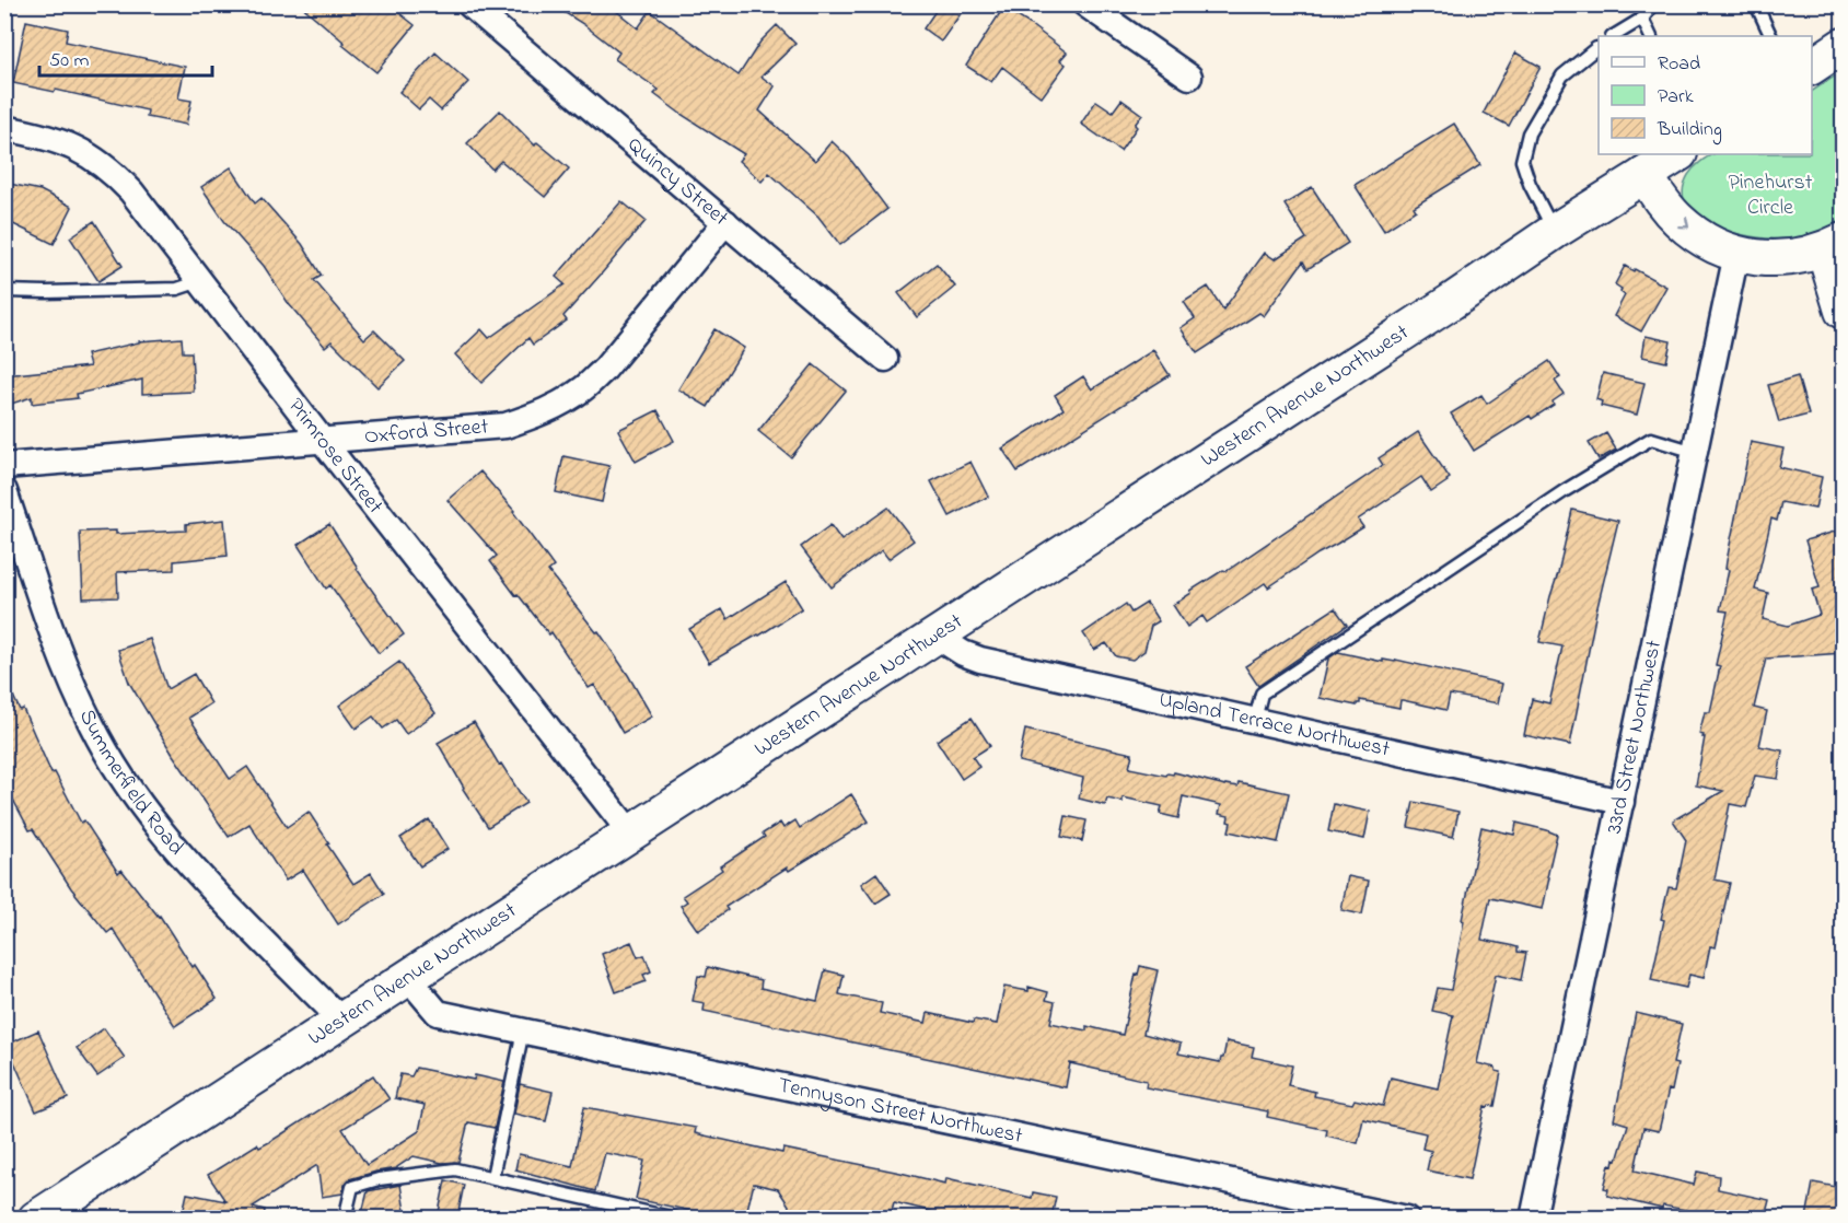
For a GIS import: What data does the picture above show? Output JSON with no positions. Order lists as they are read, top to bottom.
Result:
{
  "streets": {
    "street": [
      "Quincy Street",
      "Western Avenue Northwest",
      "Oxford Street",
      "Primrose Street",
      "Upland Terrace Northwest",
      "33rd Street Northwest",
      "Summerfield Road",
      "Tennyson Street Northwest"
    ]
  },
  "crossings": [
    ["Quincy Street", "Oxford Street"],
    ["Western Avenue Northwest", "Primrose Street"],
    ["Western Avenue Northwest", "Upland Terrace Northwest"],
    ["Western Avenue Northwest", "Summerfield Road"],
    ["Western Avenue Northwest", "Tennyson Street Northwest"],
    ["Oxford Street", "Primrose Street"],
    ["Upland Terrace Northwest", "33rd Street Northwest"]
  ],
  "parks": ["Pinehurst Circle"],
  "legend": ["Road", "Park", "Building"],
  "scale_bar": "50 m"
}
